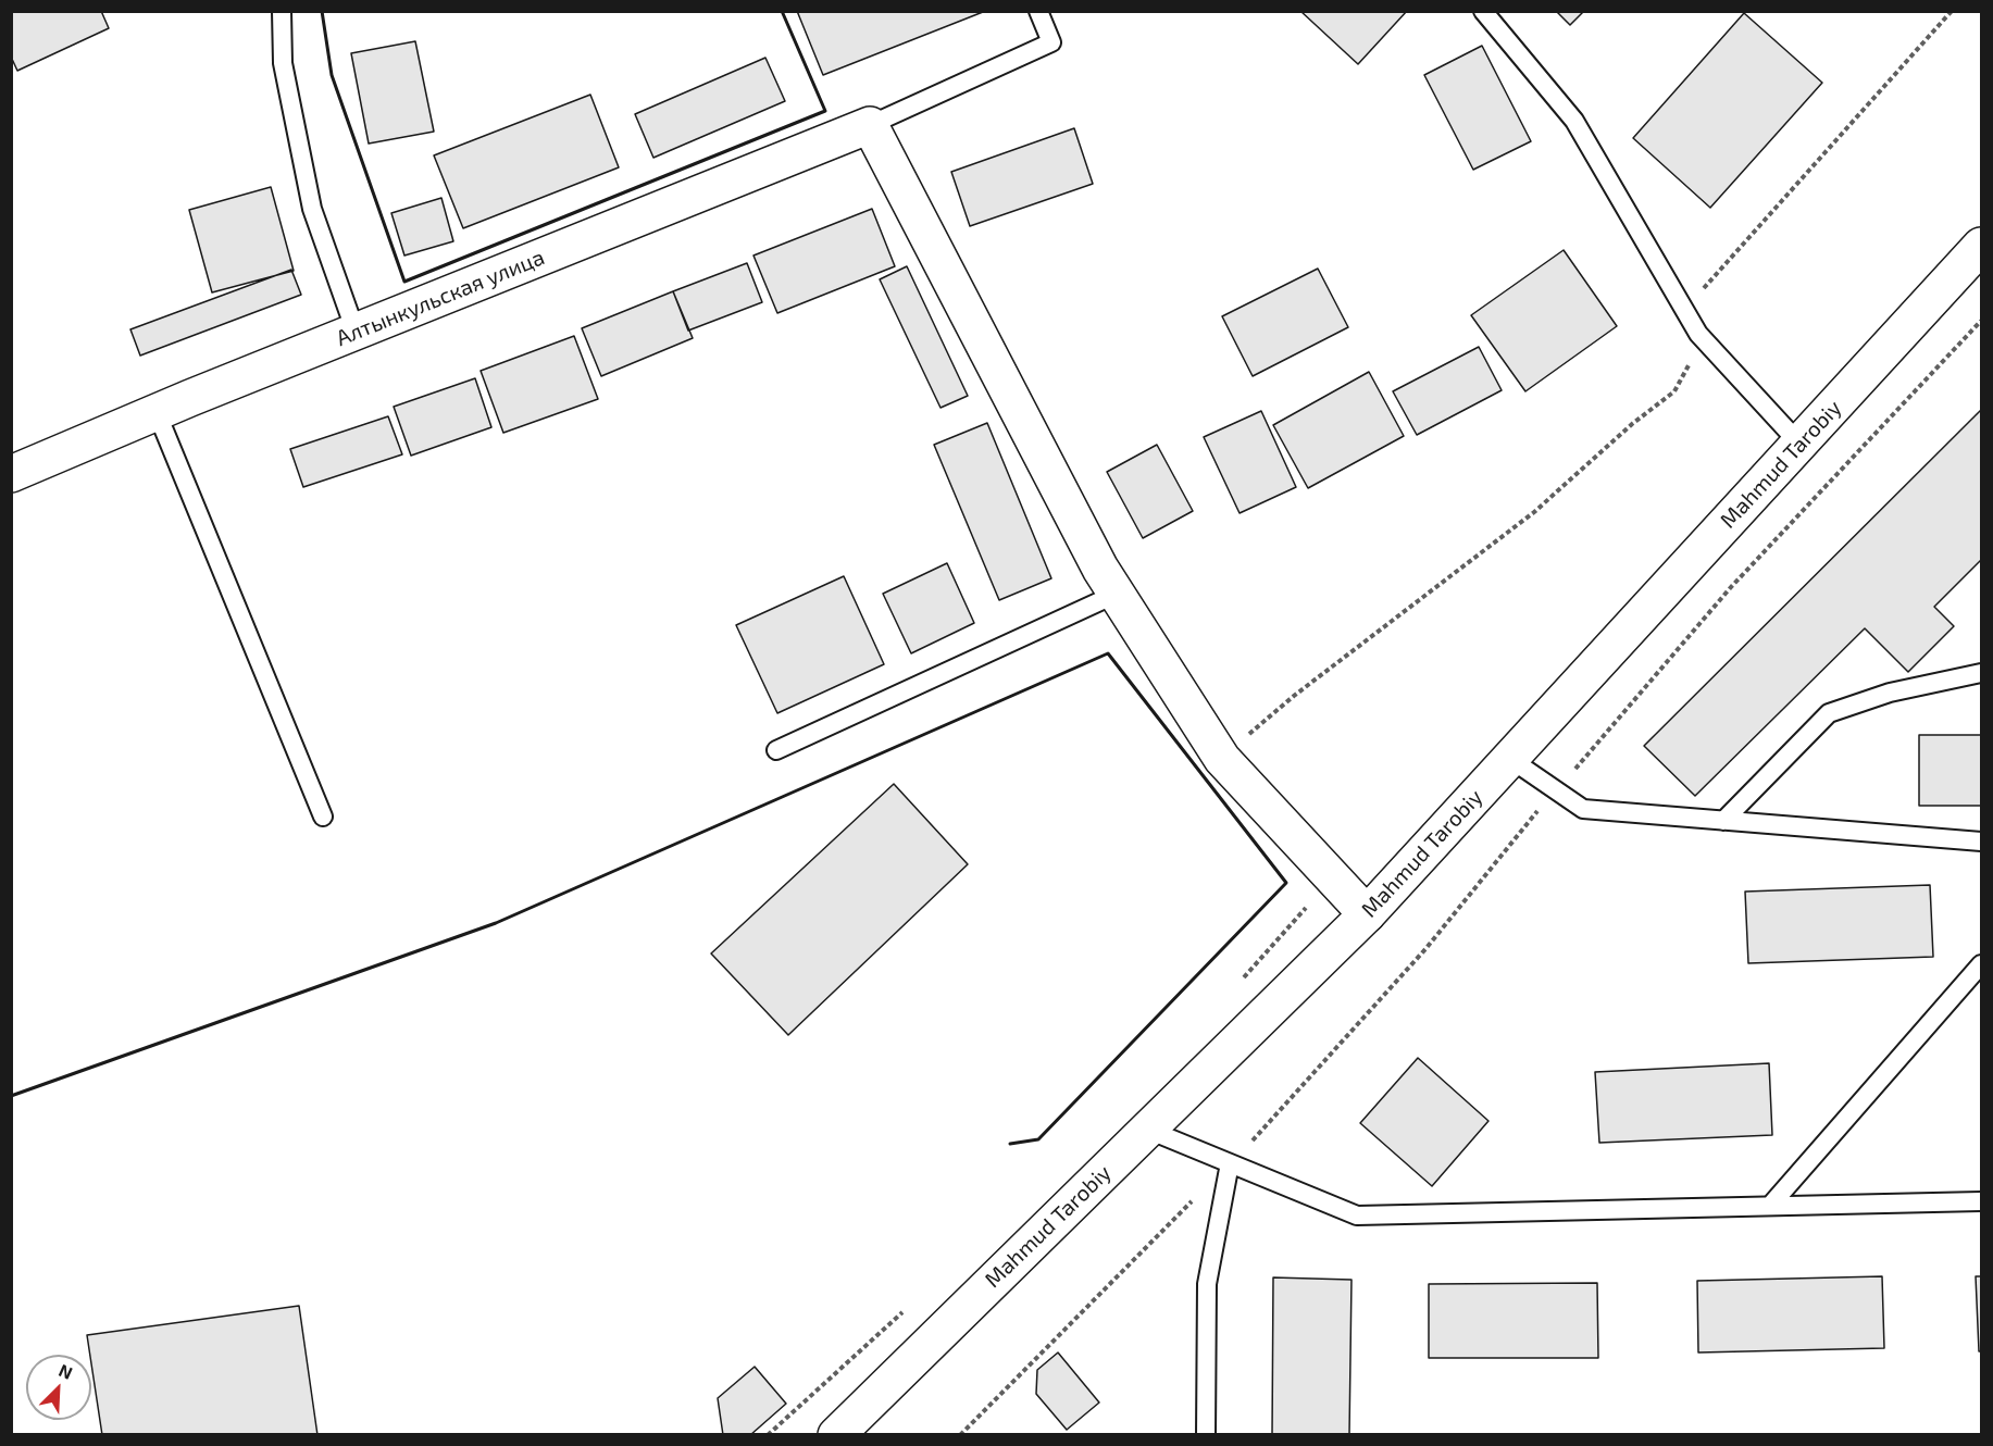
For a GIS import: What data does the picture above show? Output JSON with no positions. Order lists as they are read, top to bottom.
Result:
{
  "streets": {
    "street": ["Алтынкульская улица", "Mahmud Tarobiy"]
  },
  "north": "top right"
}
